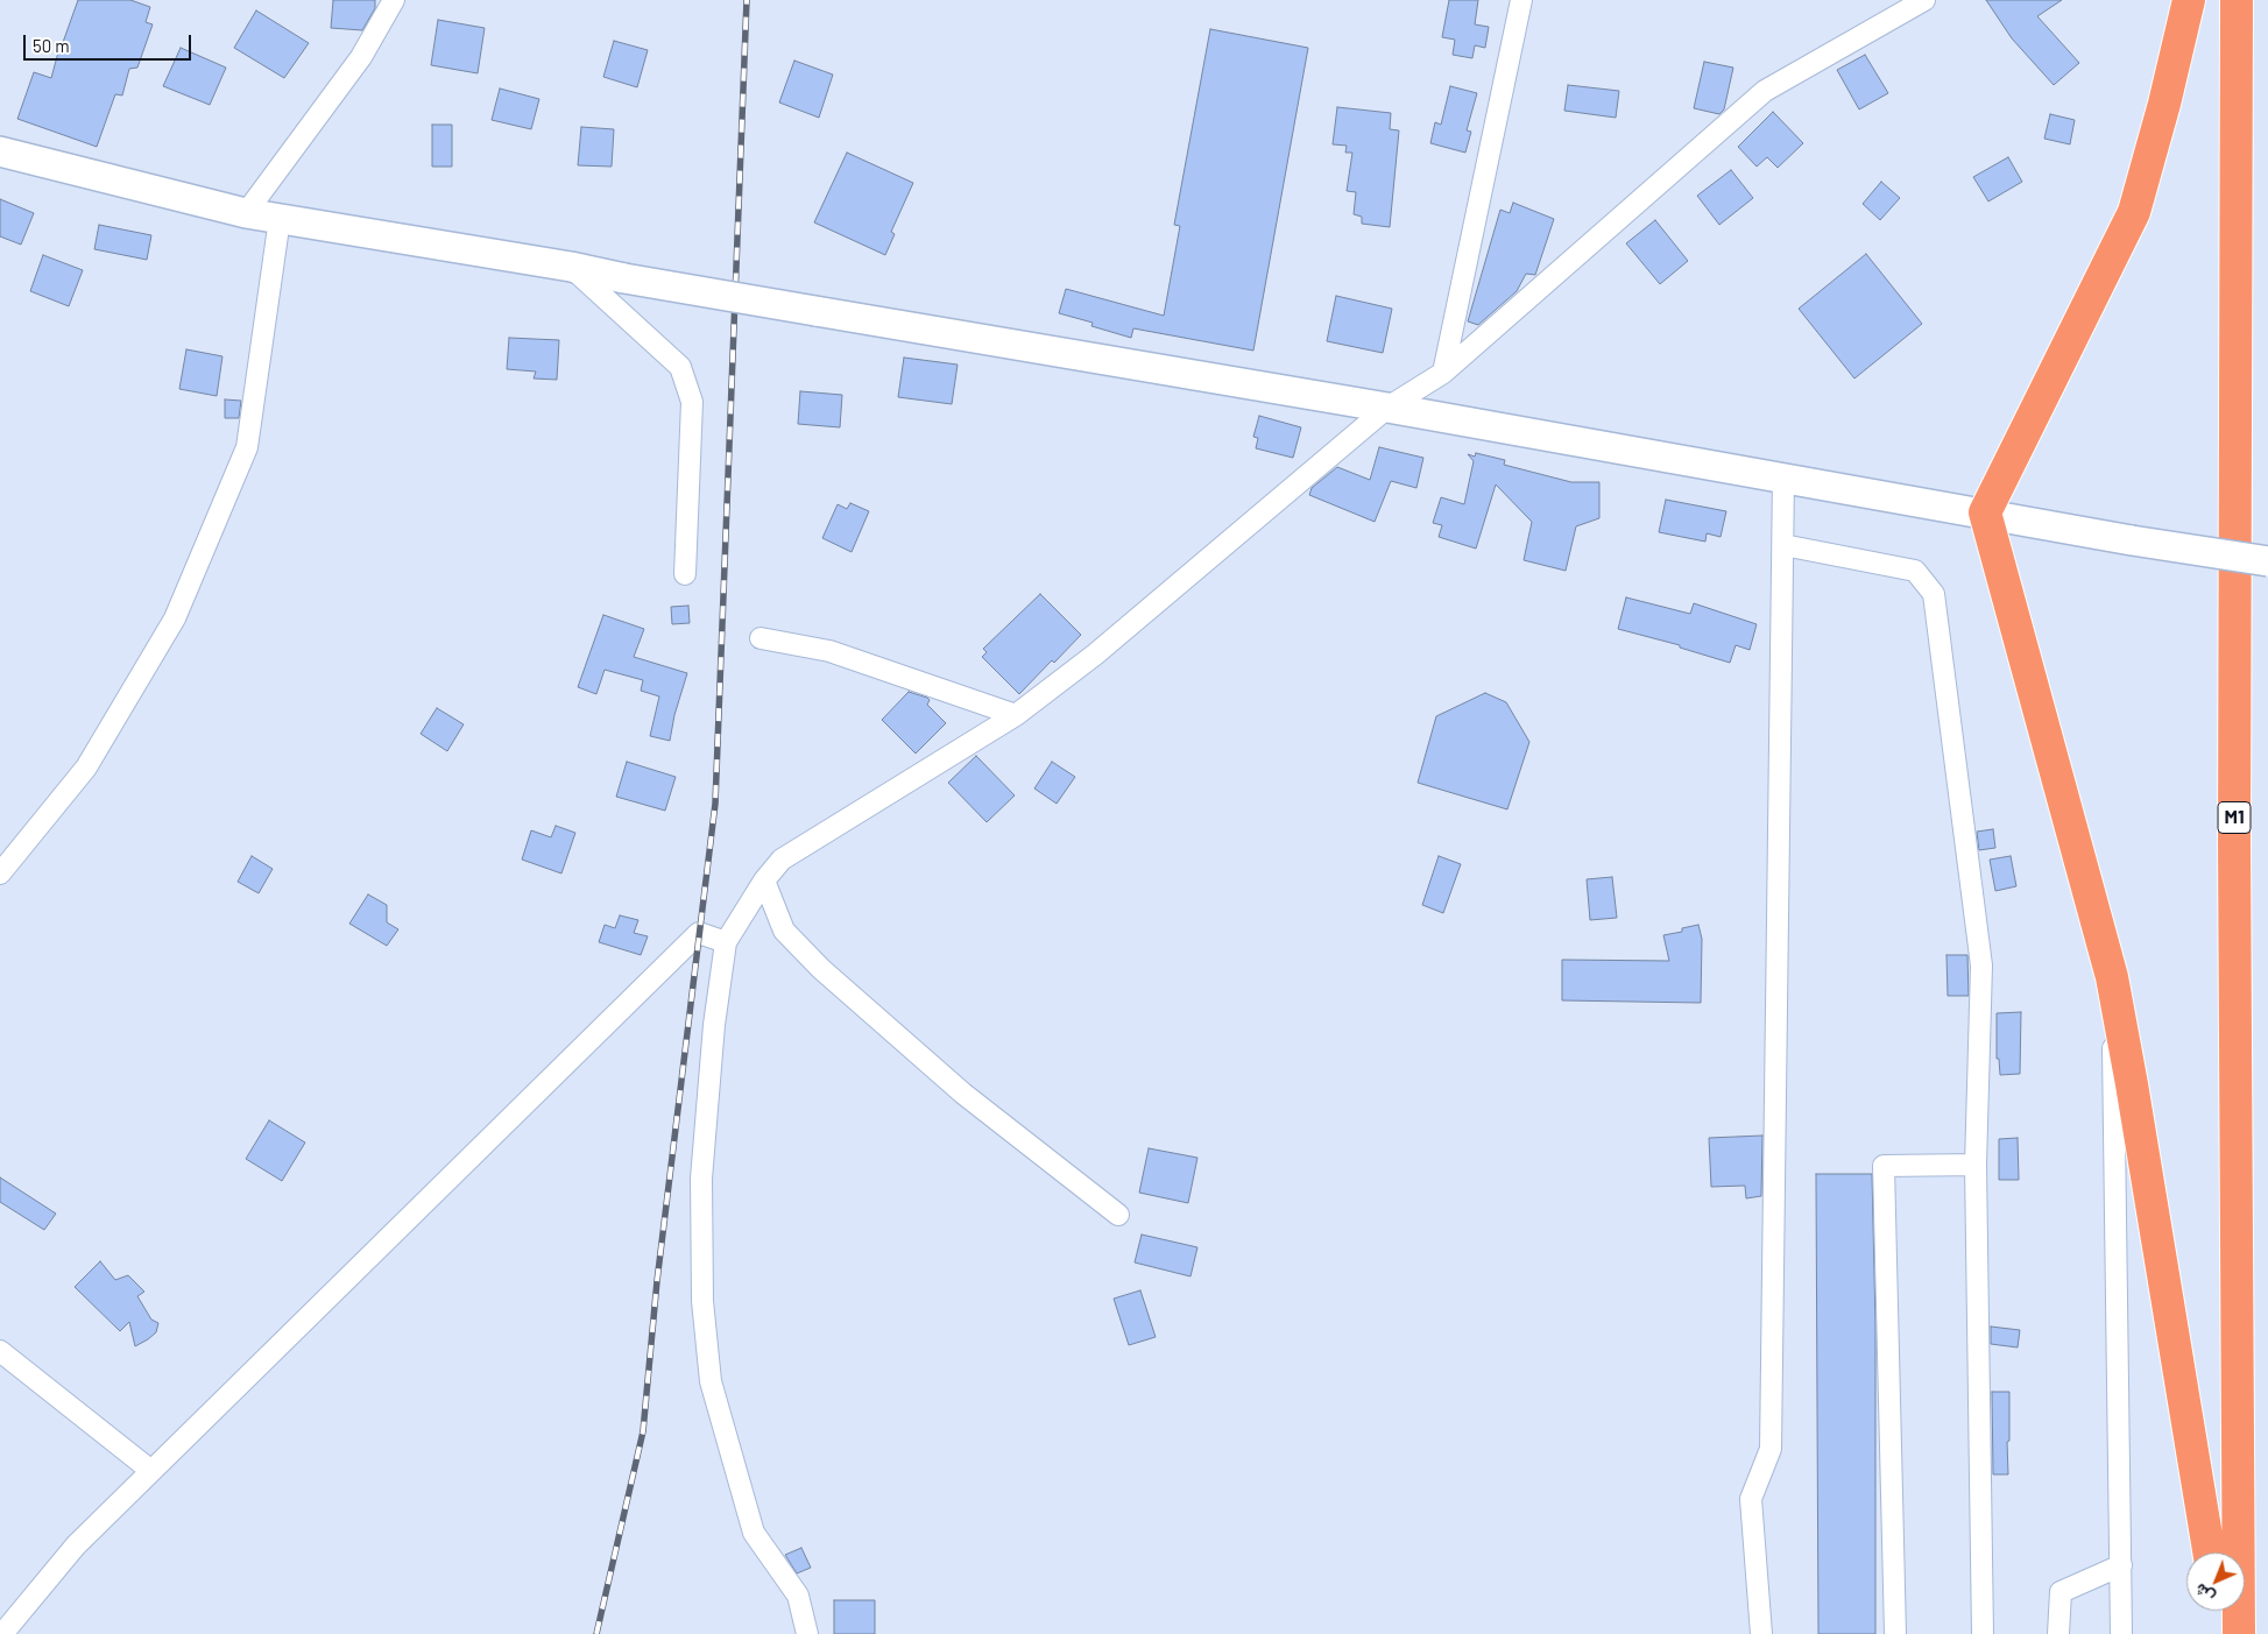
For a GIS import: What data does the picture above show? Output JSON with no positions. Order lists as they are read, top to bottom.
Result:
{
  "streets": {
    "highway": ["M1"]
  },
  "scale_bar": "50 m",
  "north": "bottom left"
}
